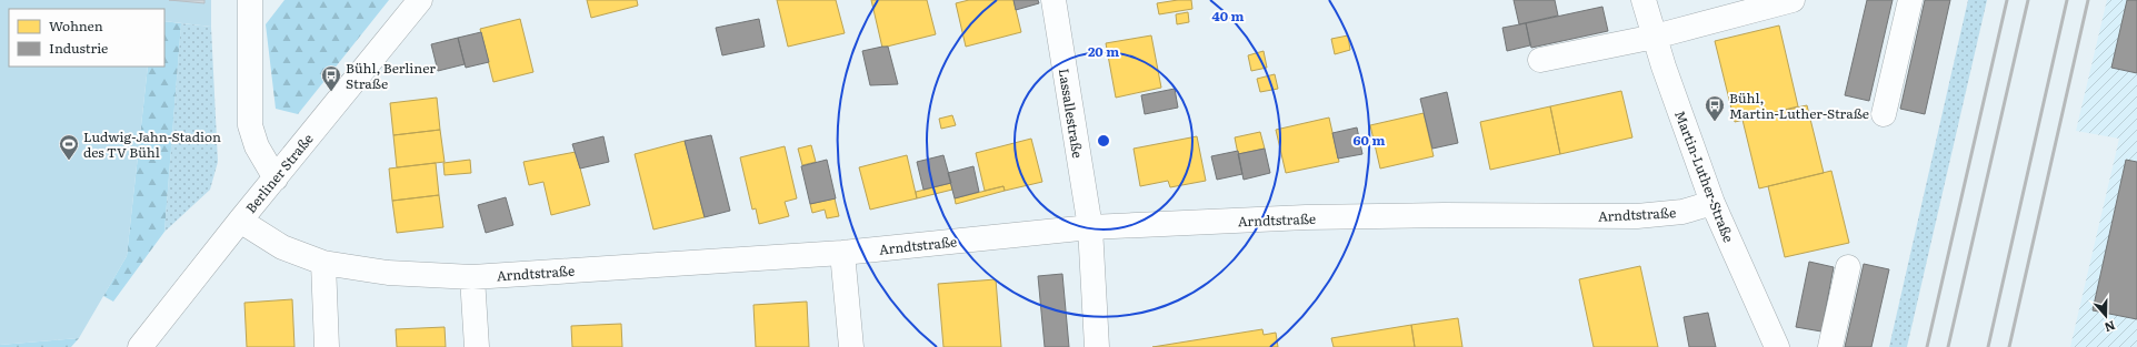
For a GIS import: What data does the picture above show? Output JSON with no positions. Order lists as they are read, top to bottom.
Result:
{
  "streets": {
    "street": [
      "Lassallestraße",
      "Berliner Straße",
      "Martin-Luther-Straße",
      "Arndtstraße"
    ]
  },
  "crossings": [
    ["Lassallestraße", "Arndtstraße"],
    ["Berliner Straße", "Arndtstraße"],
    ["Martin-Luther-Straße", "Arndtstraße"]
  ],
  "places": {
    "bus stop": ["Bühl, Berliner Straße", "Bühl, Martin-Luther-Straße"],
    "sports": ["Ludwig-Jahn-Stadion des TV Bühl"]
  },
  "legend": ["Wohnen", "Industrie"],
  "north": "bottom",
  "rings": ["40 m", "20 m", "60 m"]
}
